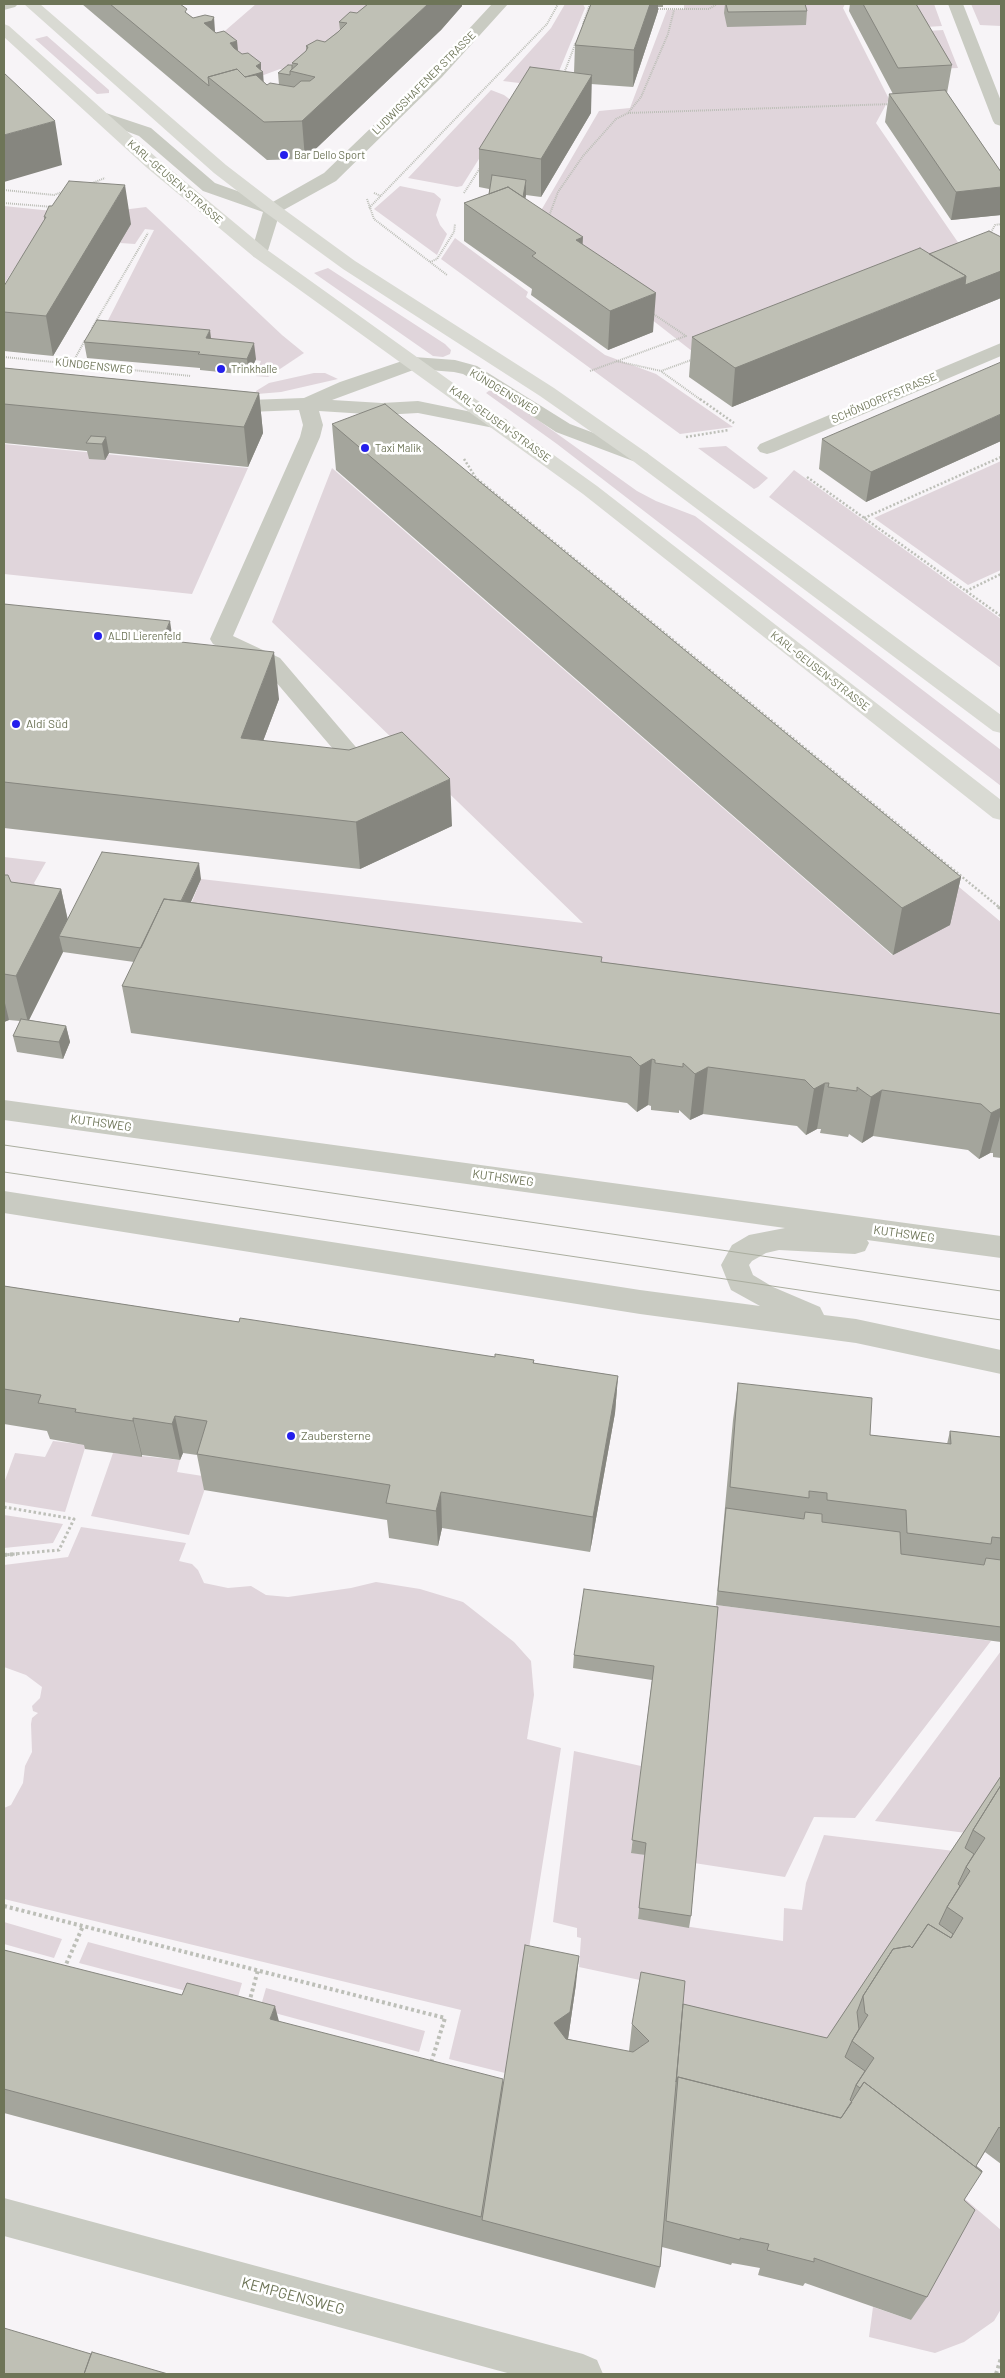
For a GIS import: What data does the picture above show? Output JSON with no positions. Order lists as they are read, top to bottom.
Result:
{
  "streets": {
    "main road": ["KARL-GEUSEN-STRASSE"],
    "street": [
      "LUDWIGSHAFENER STRASSE",
      "KÜNDGENSWEG",
      "SCHÖNDORFFSTRASSE",
      "KUTHSWEG",
      "KEMPGENSWEG"
    ]
  },
  "crossings": [
    ["KARL-GEUSEN-STRASSE", "KÜNDGENSWEG"]
  ],
  "places": [
    "Bar Dello Sport",
    "Trinkhalle",
    "Taxi Malik",
    "ALDI Lierenfeld",
    "Aldi Süd",
    "Zaubersterne"
  ]
}
